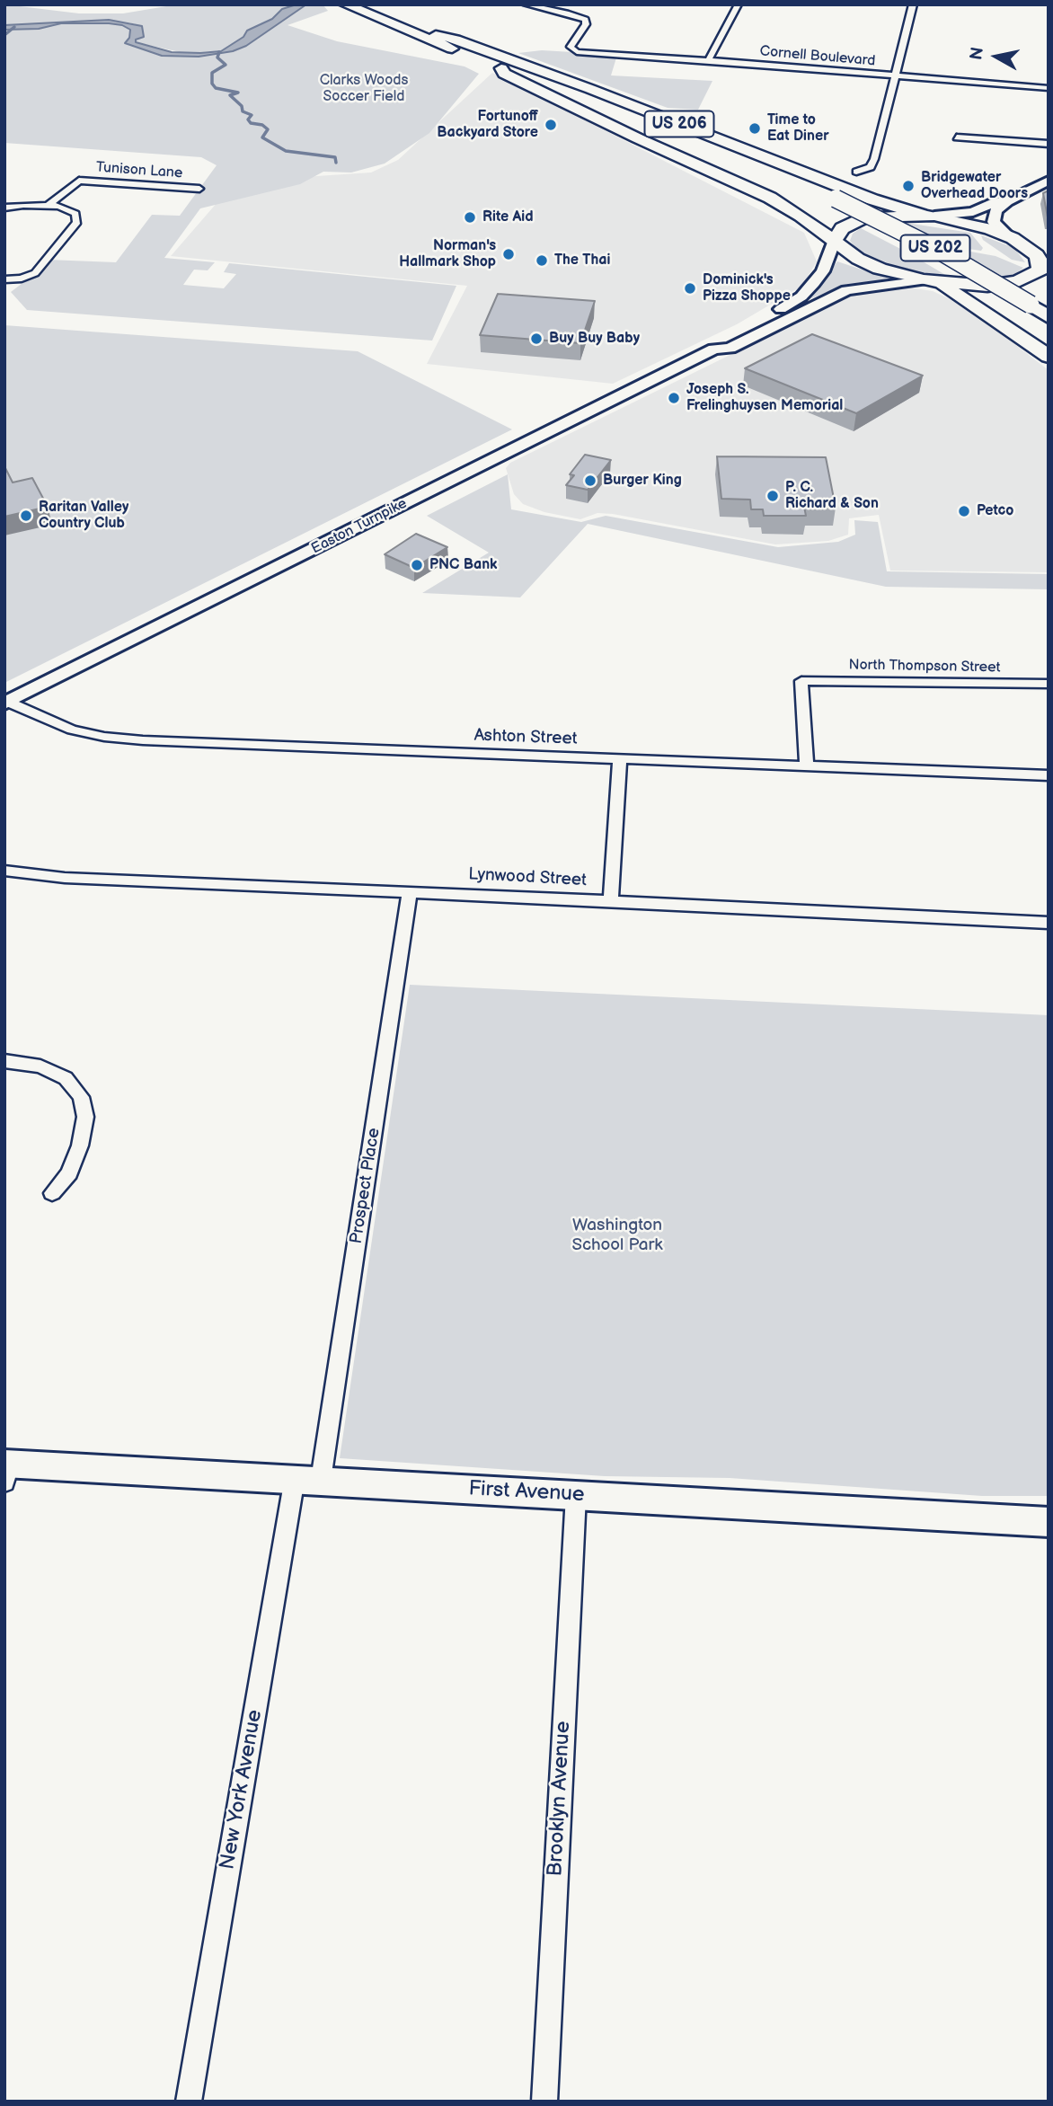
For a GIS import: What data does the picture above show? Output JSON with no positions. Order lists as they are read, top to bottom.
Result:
{
  "streets": {
    "highway": ["US 206", "US 202"],
    "main road": ["Easton Turnpike"],
    "street": [
      "Cornell Boulevard",
      "Tunison Lane",
      "North Thompson Street",
      "Ashton Street",
      "Lynwood Street",
      "Prospect Place",
      "First Avenue",
      "New York Avenue",
      "Brooklyn Avenue"
    ]
  },
  "crossings": [
    ["US 206", "US 202"],
    ["US 206", "Easton Turnpike"],
    ["Easton Turnpike", "Ashton Street"],
    ["North Thompson Street", "Ashton Street"],
    ["Lynwood Street", "Prospect Place"],
    ["Prospect Place", "First Avenue"],
    ["Prospect Place", "New York Avenue"],
    ["First Avenue", "New York Avenue"],
    ["First Avenue", "Brooklyn Avenue"]
  ],
  "parks": ["Clarks Woods Soccer Field", "Washington School Park"],
  "places": [
    "Fortunoff Backyard Store",
    "Time to Eat Diner",
    "Bridgewater Overhead Doors",
    "Rite Aid",
    "Norman's Hallmark Shop",
    "The Thai",
    "Dominick's Pizza Shoppe",
    "Buy Buy Baby",
    "Joseph S. Frelinghuysen Memorial",
    "Burger King",
    "P. C. Richard & Son",
    "Petco",
    "Raritan Valley Country Club",
    "PNC Bank"
  ],
  "north": "left"
}
